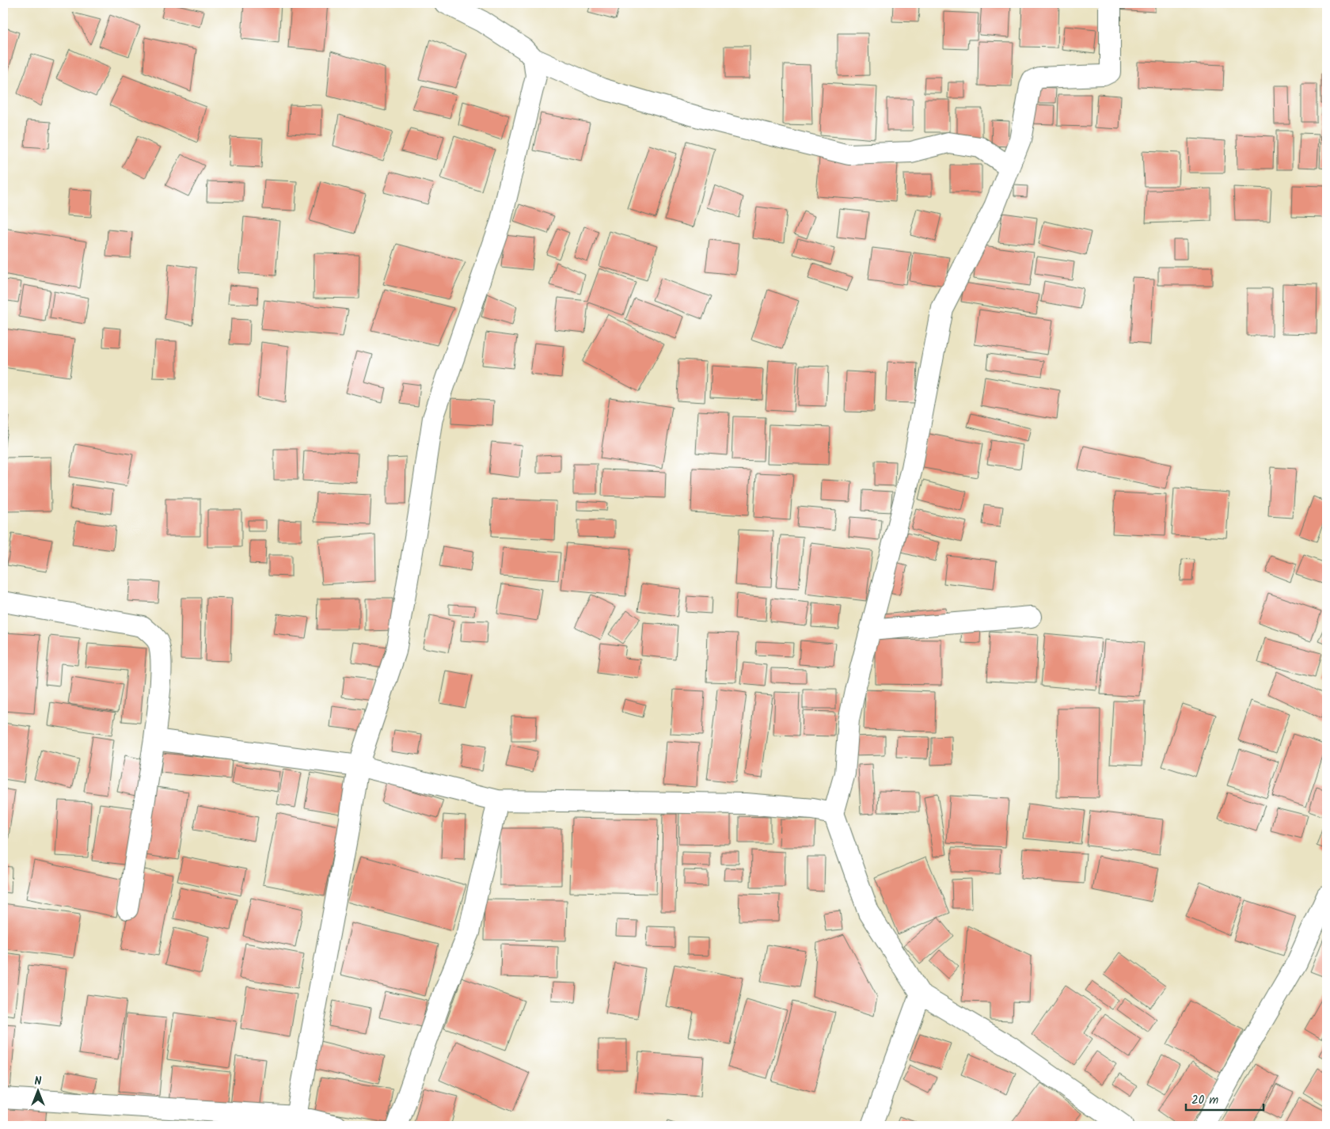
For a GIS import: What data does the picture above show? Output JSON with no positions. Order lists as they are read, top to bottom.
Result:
{
  "scale_bar": "20 m",
  "north": "top"
}
